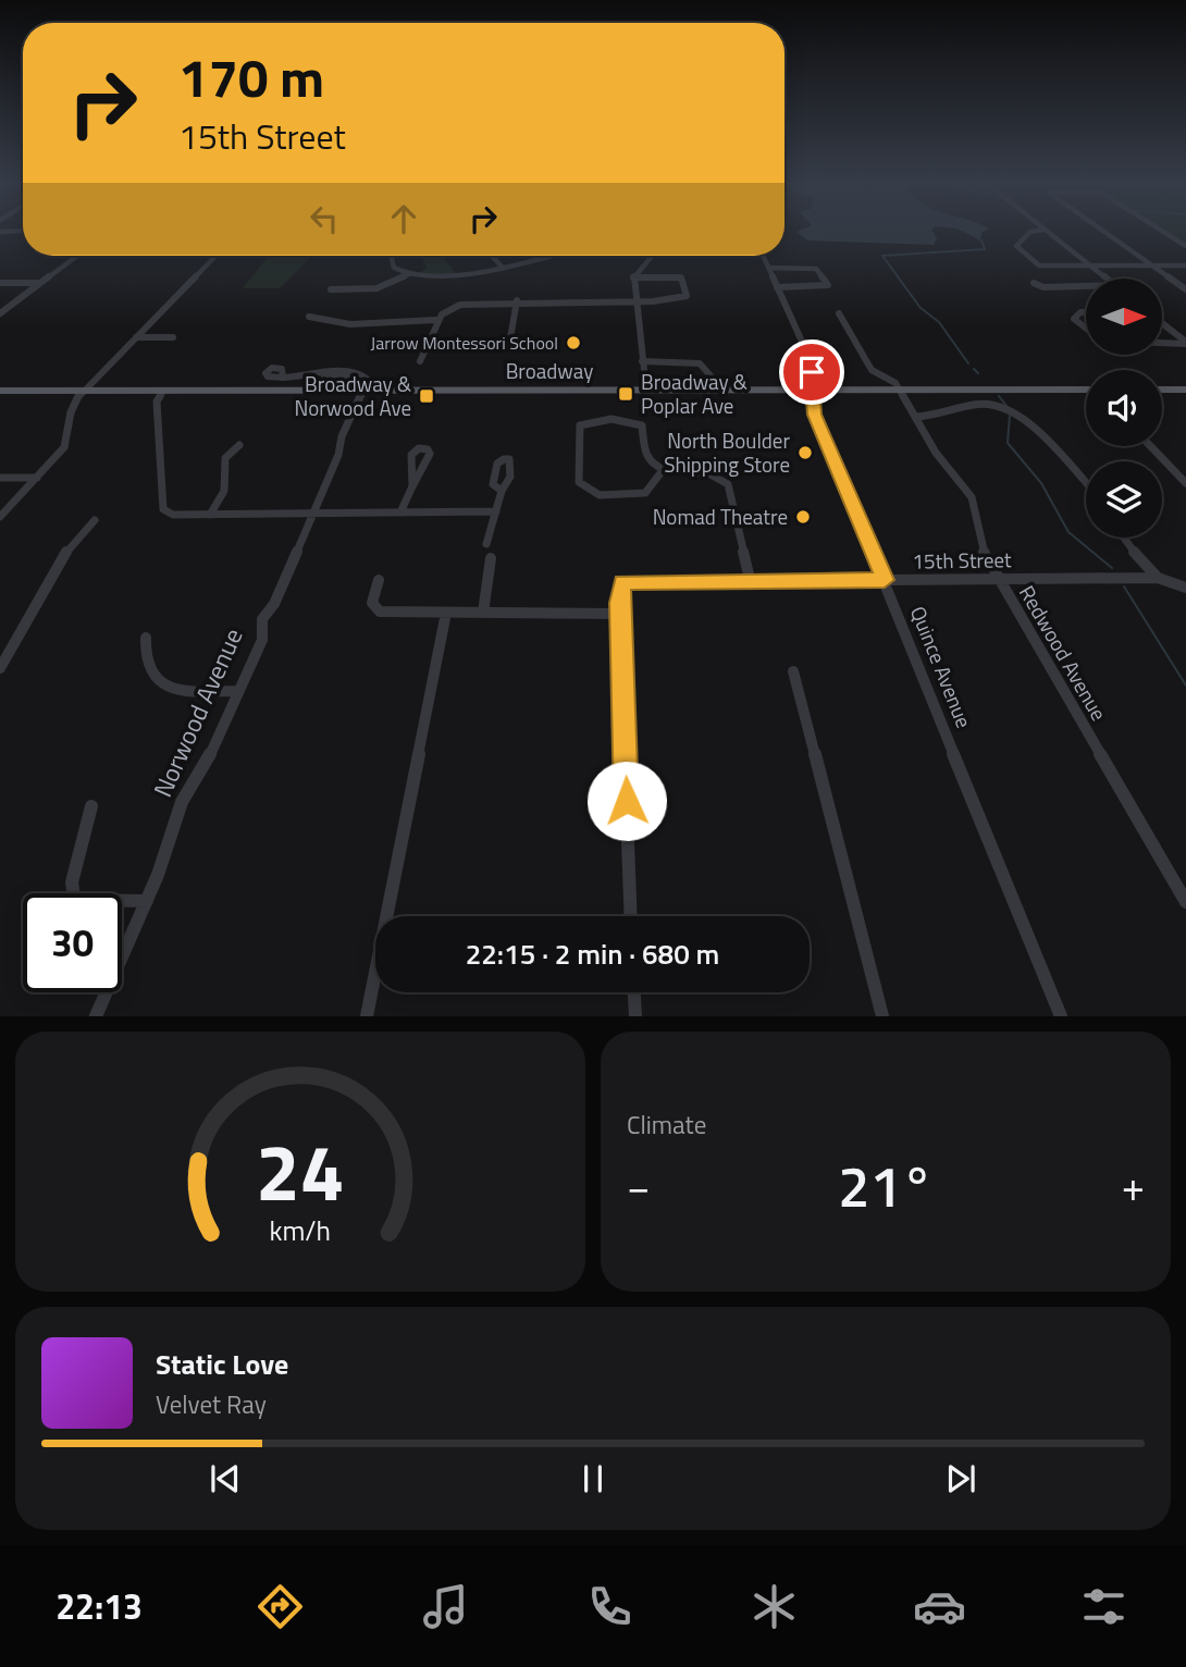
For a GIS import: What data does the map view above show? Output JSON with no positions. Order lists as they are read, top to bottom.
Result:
{
  "streets": {
    "main road": ["Broadway"],
    "street": [
      "15th Street",
      "Redwood Avenue",
      "Quince Avenue",
      "Norwood Avenue"
    ]
  },
  "crossings": [
    ["Broadway", "Redwood Avenue"],
    ["Broadway", "Quince Avenue"],
    ["Broadway", "Norwood Avenue"],
    ["15th Street", "Redwood Avenue"],
    ["15th Street", "Quince Avenue"]
  ],
  "places": {
    "other": ["Jarrow Montessori School", "North Boulder Shipping Store", "Nomad Theatre"],
    "transit": ["Broadway & Poplar Ave", "Broadway & Norwood Ave"]
  },
  "north": "right",
  "page": {
    "turn": ["170 m", "15th Street"],
    "limit": "30",
    "trip": "22:15 · 2 min · 680 m",
    "tile": "Climate",
    "heat": ["−", "21°", "+"],
    "song": ["Static Love", "Velvet Ray"],
    "tabs": "22:13",
    "gauge": ["24", "km/h"]
  }
}
